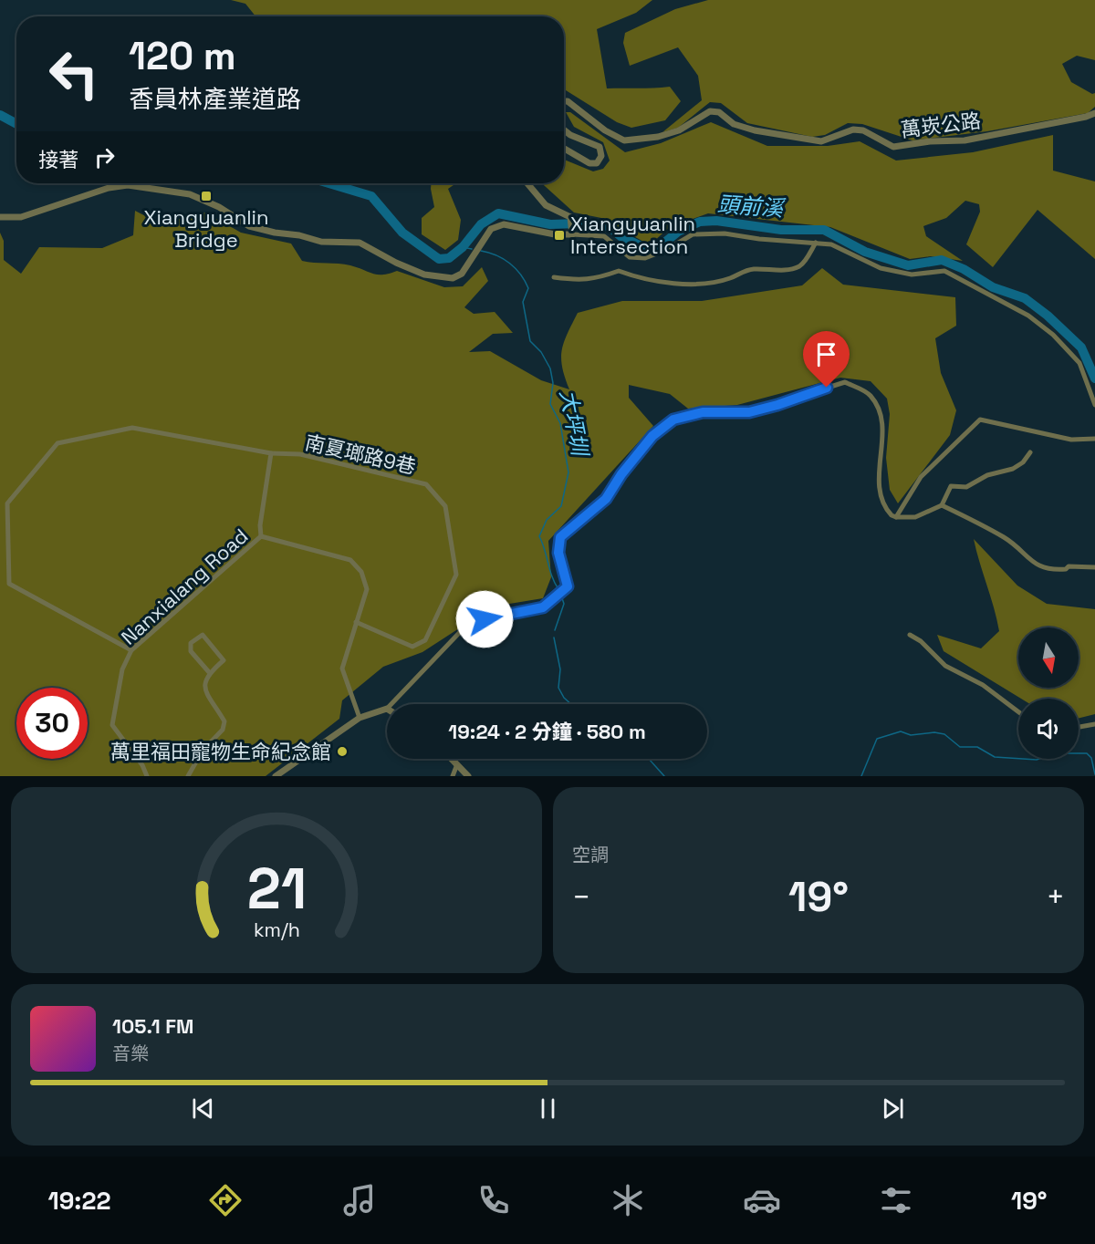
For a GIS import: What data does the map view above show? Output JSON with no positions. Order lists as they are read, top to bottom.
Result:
{
  "streets": {
    "street": ["萬崁公路", "南夏瑯路9巷", "Nanxialang Road"]
  },
  "crossings": [
    ["南夏瑯路9巷", "Nanxialang Road"]
  ],
  "water": ["頭前溪", "大坪圳"],
  "places": {
    "transit": ["Xiangyuanlin Bridge", "Xiangyuanlin Intersection"],
    "other": ["萬里福田寵物生命紀念館"]
  },
  "north": "bottom",
  "page": {
    "turn": ["120 m", "香員林產業道路"],
    "then": "接著",
    "limit": "30",
    "trip": "19:24 · 2 分鐘 · 580 m",
    "tile": "空調",
    "heat": ["−", "19°", "+"],
    "song": ["105.1 FM", "音樂"],
    "tabs": ["19:22", "19°"],
    "gauge": ["21", "km/h"]
  }
}
